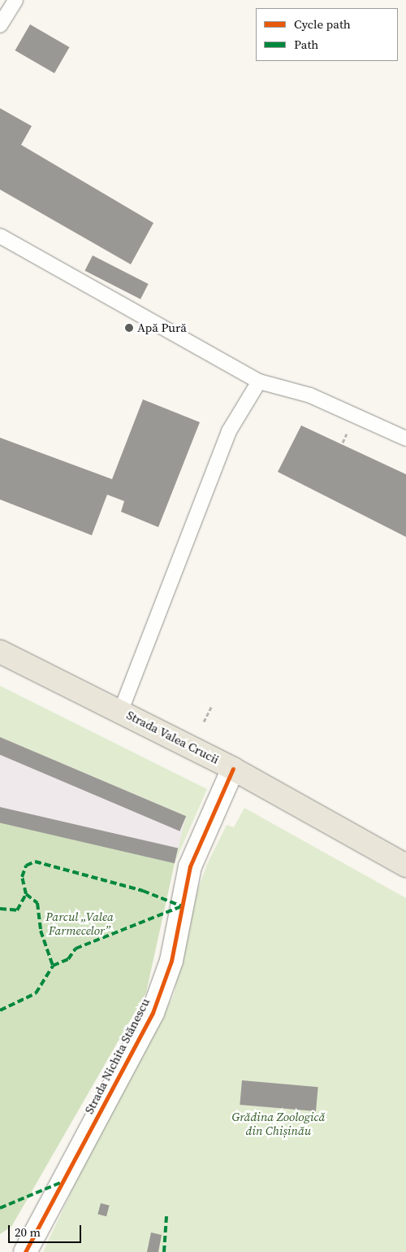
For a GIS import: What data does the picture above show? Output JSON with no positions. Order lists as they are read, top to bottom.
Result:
{
  "streets": {
    "main road": ["Strada Valea Crucii"],
    "street": ["Strada Nichita Stănescu"]
  },
  "crossings": [
    ["Strada Valea Crucii", "Strada Nichita Stănescu"]
  ],
  "parks": ["Parcul „Valea Farmecelor”", "Grădina Zoologică din Chișinău"],
  "places": ["Apă Pură"],
  "legend": ["Cycle path", "Path"],
  "scale_bar": "20 m"
}
